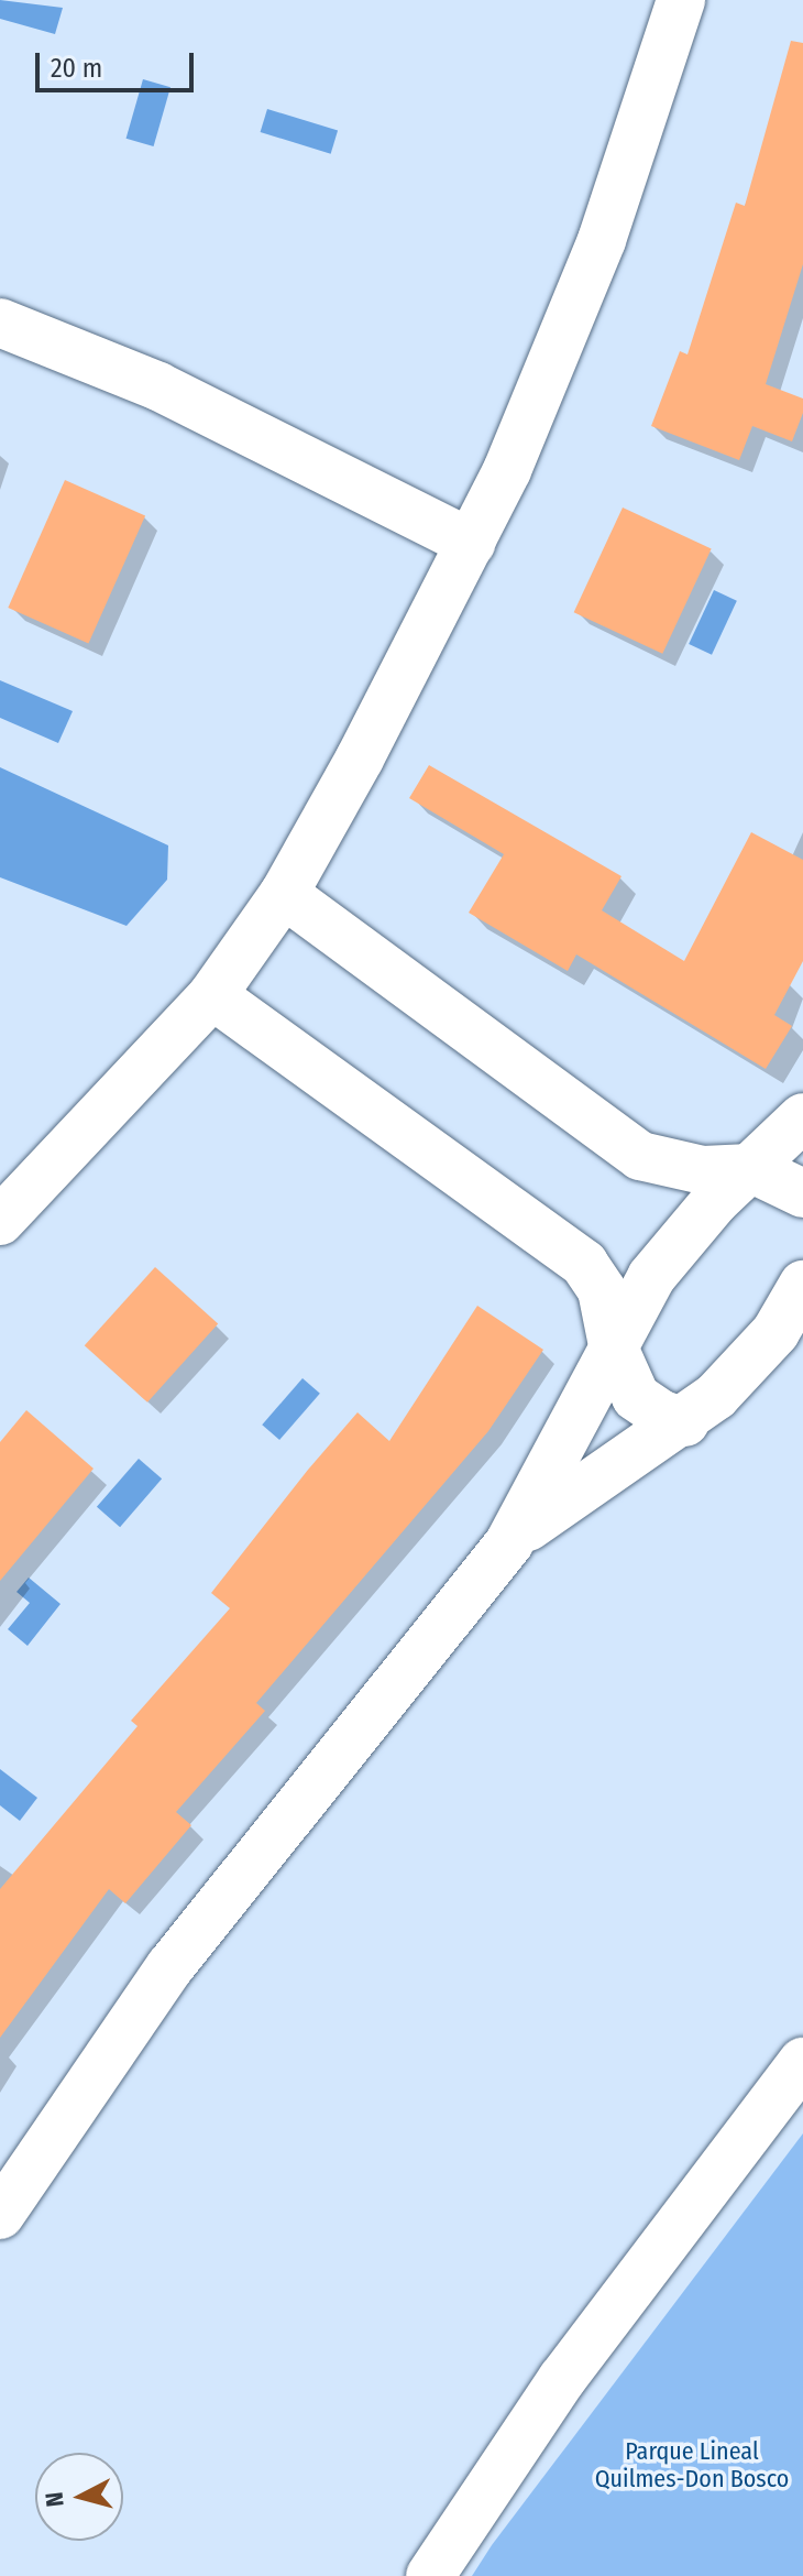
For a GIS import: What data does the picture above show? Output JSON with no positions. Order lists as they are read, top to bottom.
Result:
{
  "parks": ["Parque Lineal Quilmes-Don Bosco"],
  "scale_bar": "20 m",
  "north": "left"
}
